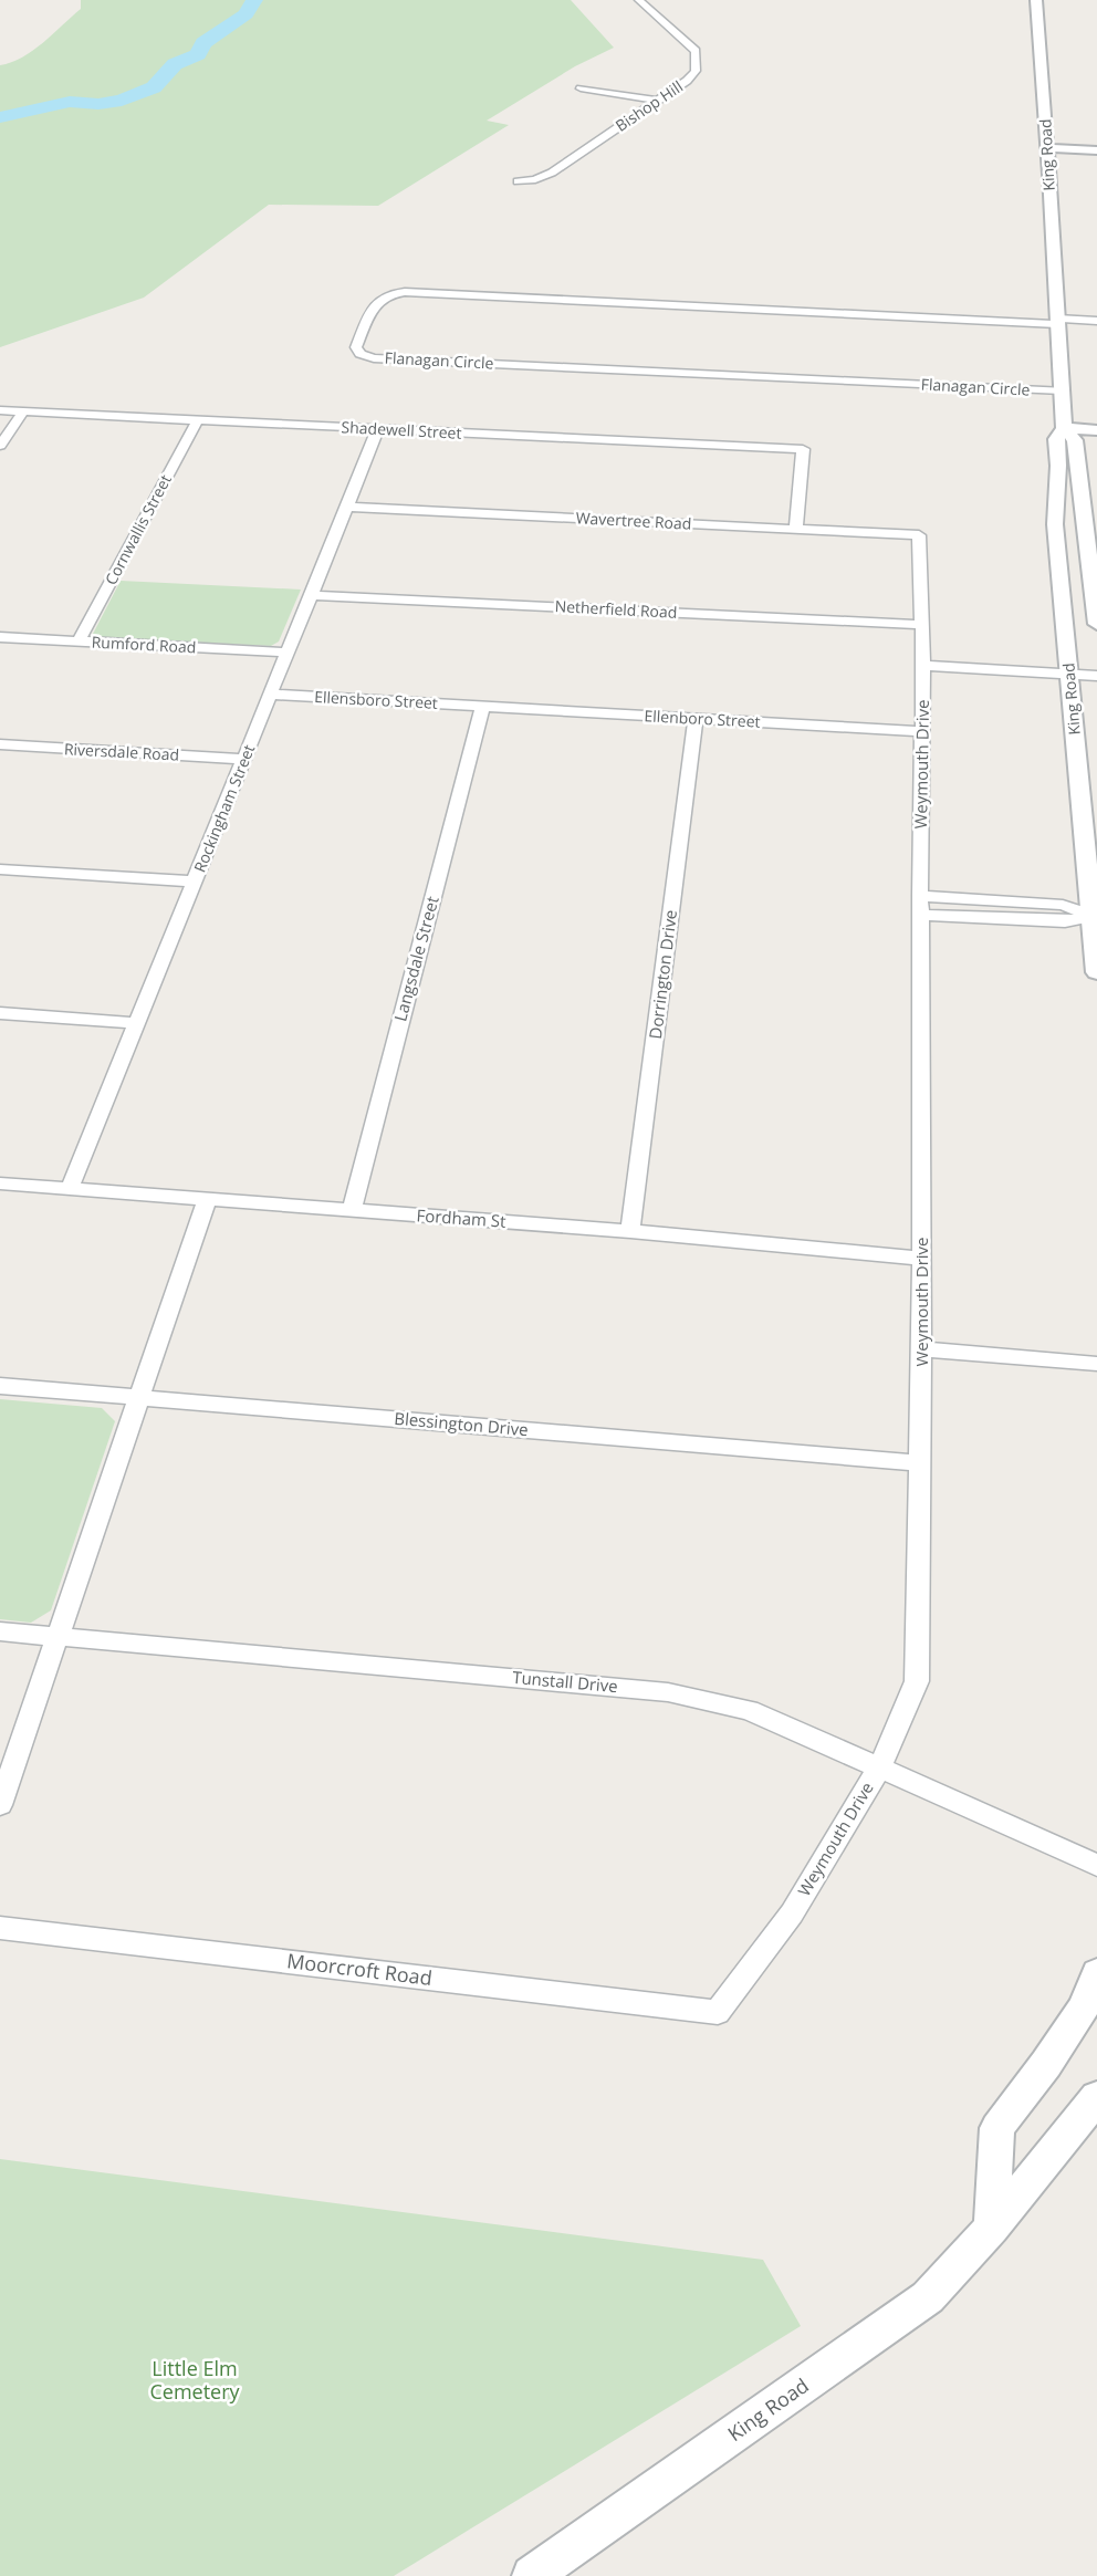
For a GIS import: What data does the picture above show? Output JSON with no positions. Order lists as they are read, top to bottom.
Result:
{
  "streets": {
    "street": [
      "Bishop Hill",
      "King Road",
      "Flanagan Circle",
      "Shadewell Street",
      "Wavertree Road",
      "Cornwallis Street",
      "Netherfield Road",
      "Rumford Road",
      "Ellensboro Street",
      "Ellenboro Street",
      "Riversdale Road",
      "Weymouth Drive",
      "Rockingham Street",
      "Langsdale Street",
      "Dorrington Drive",
      "Fordham St",
      "Blessington Drive",
      "Tunstall Drive",
      "Moorcroft Road"
    ]
  },
  "crossings": [
    ["King Road", "Flanagan Circle"],
    ["Shadewell Street", "Wavertree Road"],
    ["Shadewell Street", "Cornwallis Street"],
    ["Shadewell Street", "Rockingham Street"],
    ["Wavertree Road", "Weymouth Drive"],
    ["Wavertree Road", "Rockingham Street"],
    ["Cornwallis Street", "Rumford Road"],
    ["Netherfield Road", "Weymouth Drive"],
    ["Netherfield Road", "Rockingham Street"],
    ["Rumford Road", "Rockingham Street"],
    ["Ellensboro Street", "Ellenboro Street"],
    ["Ellensboro Street", "Rockingham Street"],
    ["Ellensboro Street", "Langsdale Street"],
    ["Ellenboro Street", "Weymouth Drive"],
    ["Ellenboro Street", "Langsdale Street"],
    ["Ellenboro Street", "Dorrington Drive"],
    ["Riversdale Road", "Rockingham Street"],
    ["Weymouth Drive", "Fordham St"],
    ["Weymouth Drive", "Blessington Drive"],
    ["Weymouth Drive", "Tunstall Drive"],
    ["Weymouth Drive", "Moorcroft Road"],
    ["Rockingham Street", "Fordham St"],
    ["Langsdale Street", "Fordham St"],
    ["Dorrington Drive", "Fordham St"]
  ],
  "parks": ["Little Elm Cemetery"]
}
